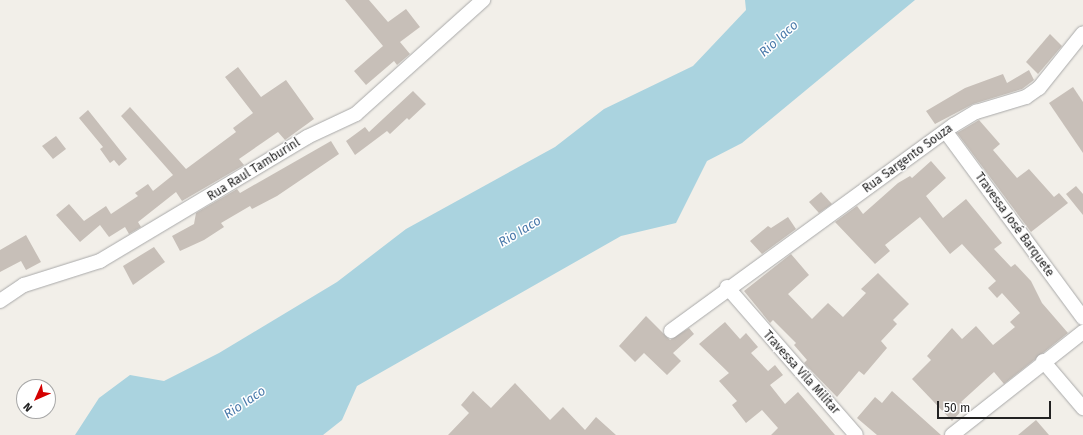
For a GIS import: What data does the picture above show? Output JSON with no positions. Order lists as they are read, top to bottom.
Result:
{
  "streets": {
    "street": [
      "Rua Sargento Souza",
      "Rua Raul Tamburinl",
      "Travessa José Barquete",
      "Travessa Vila Militar"
    ]
  },
  "crossings": [
    ["Rua Sargento Souza", "Travessa José Barquete"],
    ["Rua Sargento Souza", "Travessa Vila Militar"]
  ],
  "water": ["Rio Iaco"],
  "scale_bar": "50 m",
  "north": "bottom left"
}
